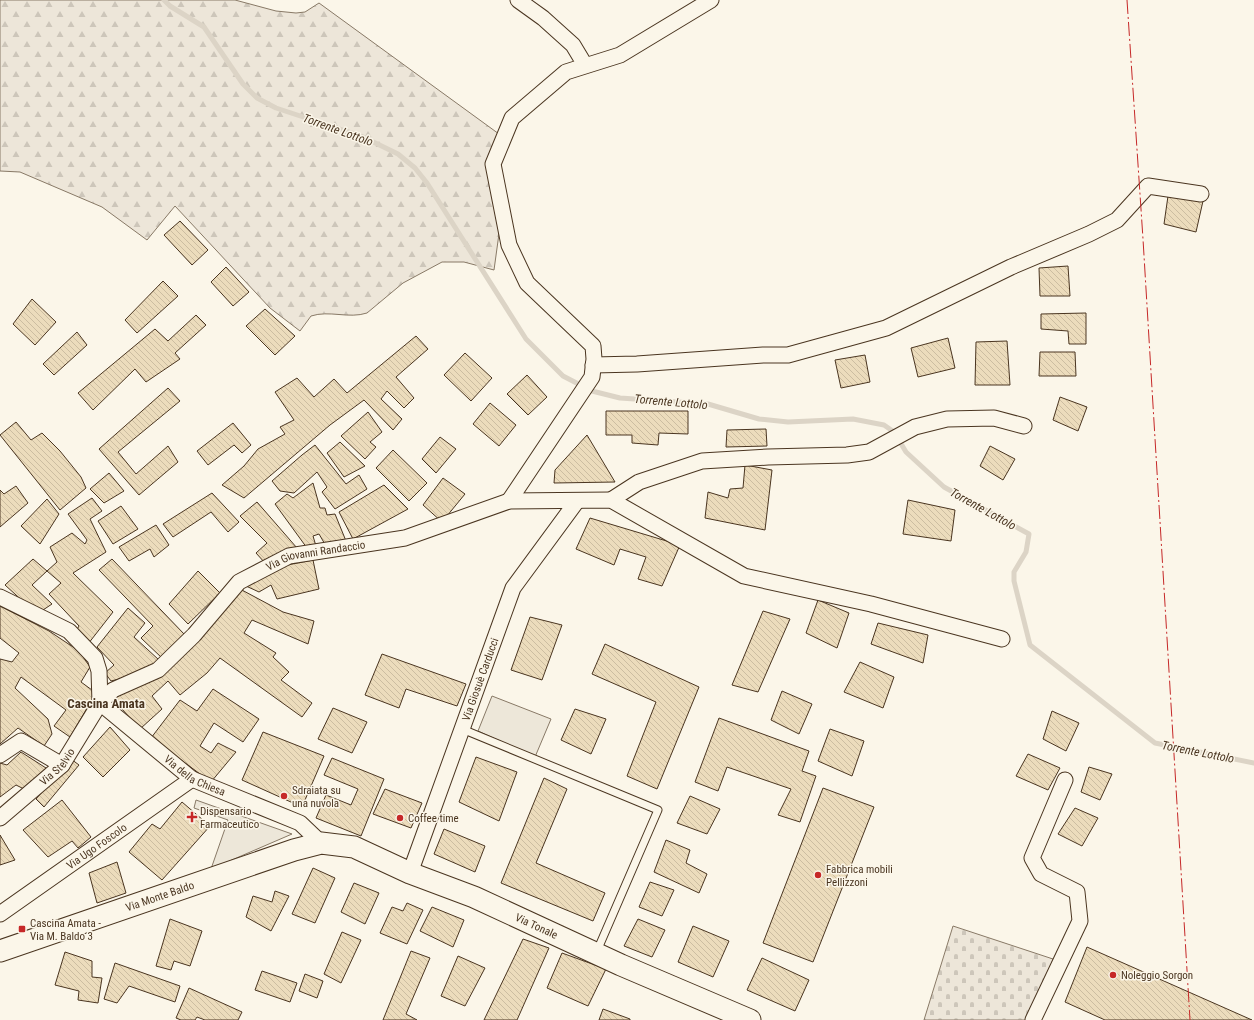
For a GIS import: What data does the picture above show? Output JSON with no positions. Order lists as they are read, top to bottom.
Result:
{
  "streets": {
    "street": [
      "Via Giovanni Randaccio",
      "Via Giosuè Carducci",
      "Via Stelvio",
      "Via della Chiesa",
      "Via Ugo Foscolo",
      "Via Monte Baldo",
      "Via Tonale"
    ]
  },
  "crossings": [
    ["Via Giovanni Randaccio", "Via Giosuè Carducci"],
    ["Via Giovanni Randaccio", "Via Stelvio"],
    ["Via Giovanni Randaccio", "Via della Chiesa"],
    ["Via Giosuè Carducci", "Via Tonale"],
    ["Via Stelvio", "Via della Chiesa"],
    ["Via della Chiesa", "Via Ugo Foscolo"],
    ["Via della Chiesa", "Via Monte Baldo"],
    ["Via della Chiesa", "Via Tonale"],
    ["Via Monte Baldo", "Via Tonale"]
  ],
  "districts": ["Cascina Amata"],
  "water": ["Torrente Lottolo"],
  "places": {
    "other": [
      "Sdraiata su una nuvola",
      "Coffee time",
      "Fabbrica mobili Pellizzoni",
      "Noleggio Sorgon"
    ],
    "health": ["Dispensario Farmaceutico"],
    "transit": ["Cascina Amata - Via M. Baldo 3"]
  }
}
